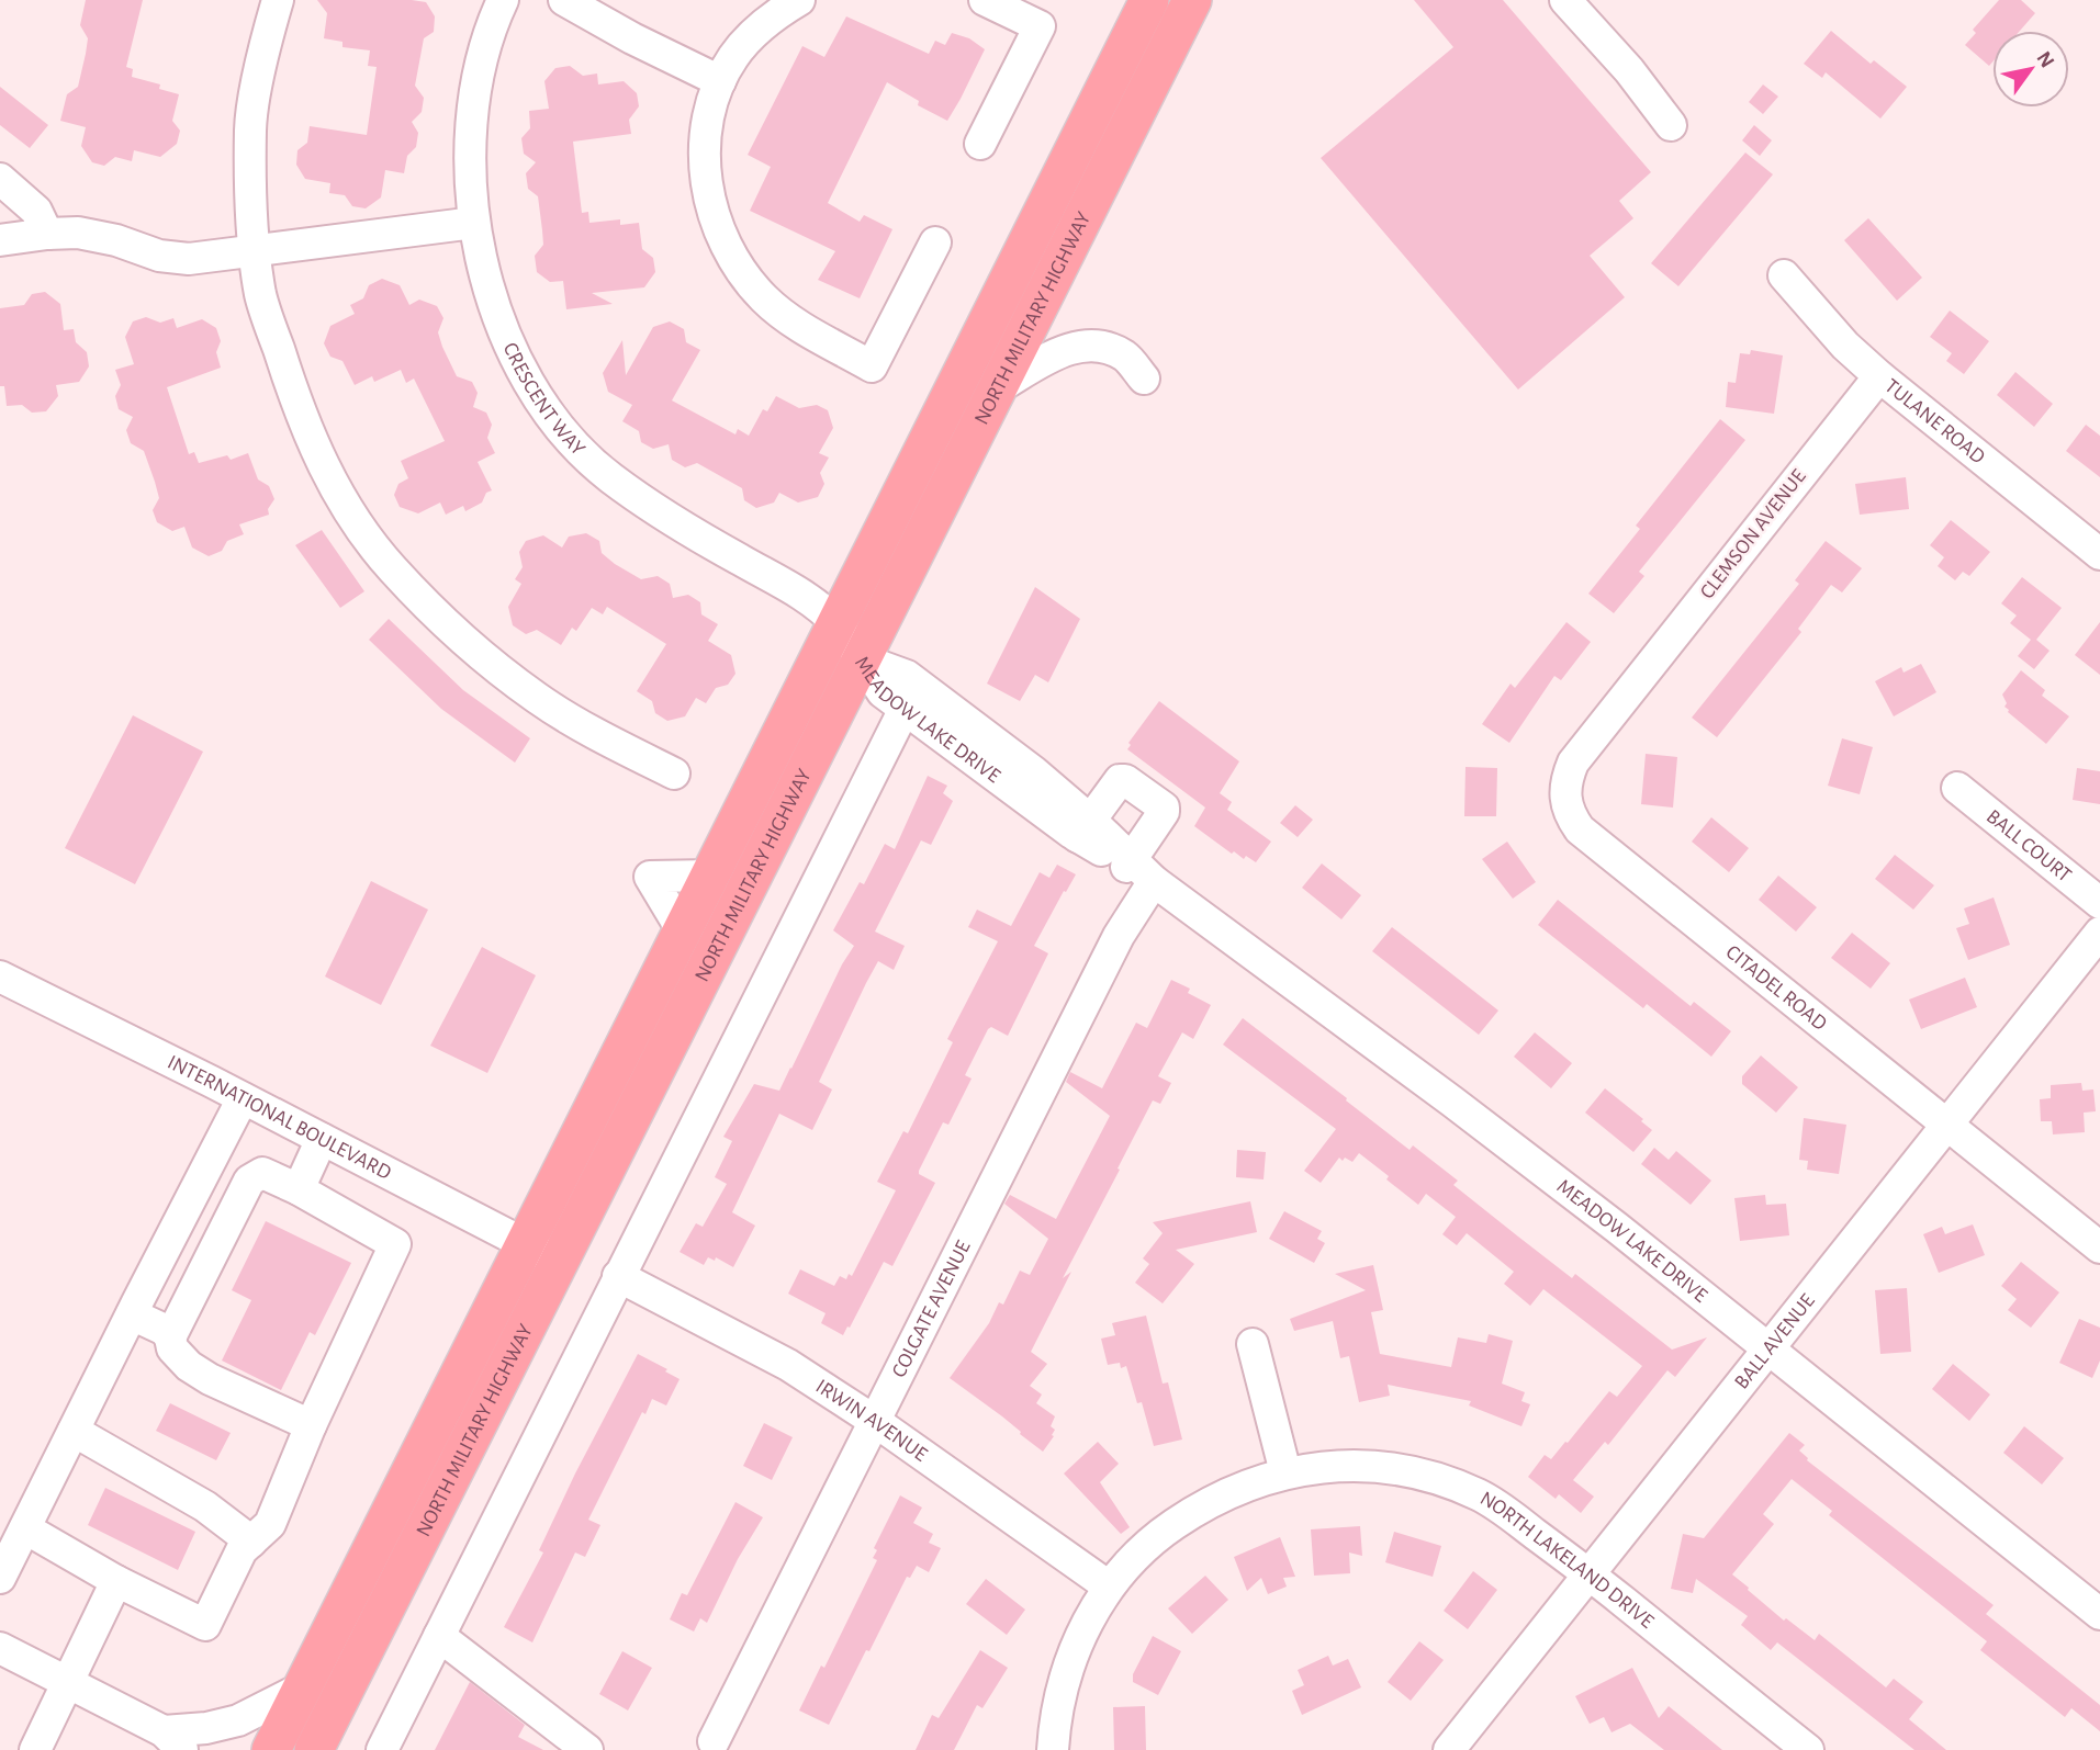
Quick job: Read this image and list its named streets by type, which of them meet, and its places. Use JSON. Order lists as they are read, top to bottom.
{
  "streets": {
    "main road": ["NORTH MILITARY HIGHWAY"],
    "street": [
      "CRESCENT WAY",
      "TULANE ROAD",
      "CLEMSON AVENUE",
      "MEADOW LAKE DRIVE",
      "BALL COURT",
      "CITADEL ROAD",
      "INTERNATIONAL BOULEVARD",
      "COLGATE AVENUE",
      "BALL AVENUE",
      "IRWIN AVENUE",
      "NORTH LAKELAND DRIVE"
    ]
  },
  "crossings": [
    ["NORTH MILITARY HIGHWAY", "CRESCENT WAY"],
    ["NORTH MILITARY HIGHWAY", "MEADOW LAKE DRIVE"],
    ["NORTH MILITARY HIGHWAY", "INTERNATIONAL BOULEVARD"],
    ["CRESCENT WAY", "MEADOW LAKE DRIVE"],
    ["TULANE ROAD", "CLEMSON AVENUE"],
    ["CLEMSON AVENUE", "CITADEL ROAD"],
    ["MEADOW LAKE DRIVE", "COLGATE AVENUE"],
    ["MEADOW LAKE DRIVE", "BALL AVENUE"],
    ["CITADEL ROAD", "BALL AVENUE"],
    ["COLGATE AVENUE", "IRWIN AVENUE"],
    ["BALL AVENUE", "NORTH LAKELAND DRIVE"],
    ["IRWIN AVENUE", "NORTH LAKELAND DRIVE"]
  ],
  "north": "top right"
}
